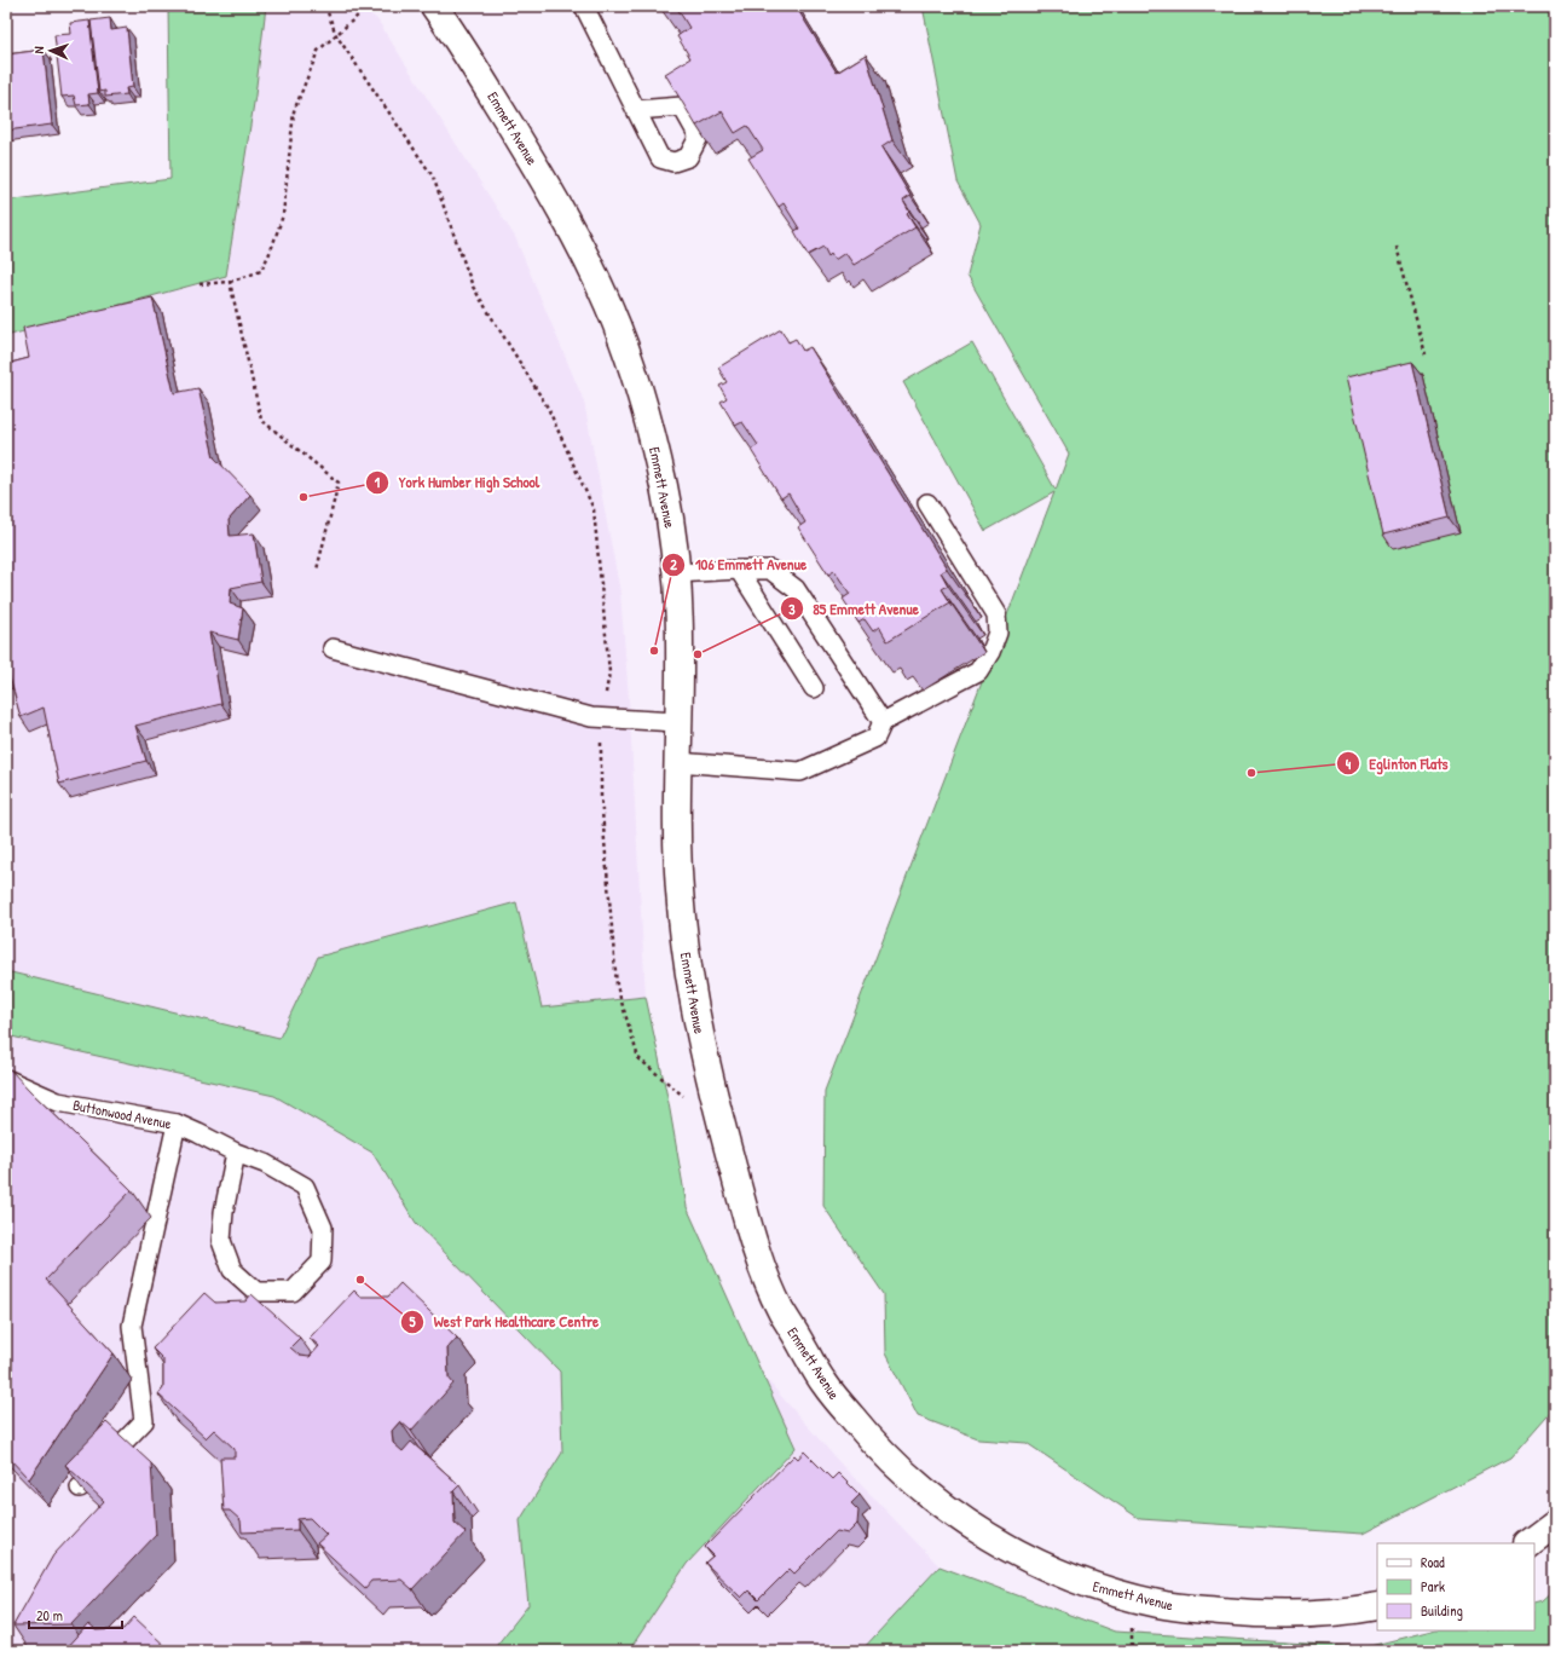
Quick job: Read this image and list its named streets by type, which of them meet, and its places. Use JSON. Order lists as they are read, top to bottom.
{
  "streets": {
    "street": ["Emmett Avenue"],
    "lane": ["Buttonwood Avenue"]
  },
  "places": [
    "York Humber High School",
    "106 Emmett Avenue",
    "85 Emmett Avenue",
    "Eglinton Flats",
    "West Park Healthcare Centre"
  ],
  "legend": ["Road", "Park", "Building"],
  "scale_bar": "20 m",
  "north": "left"
}
